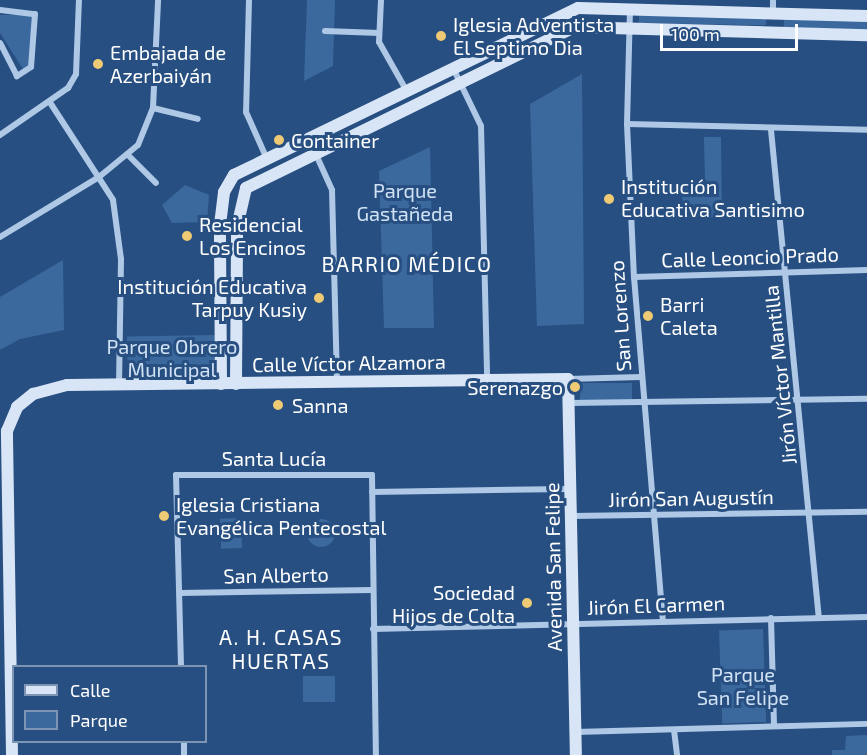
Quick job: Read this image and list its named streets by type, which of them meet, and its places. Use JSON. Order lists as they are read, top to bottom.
{
  "streets": {
    "street": [
      "Calle Leoncio Prado",
      "San Lorenzo",
      "Calle Víctor Alzamora",
      "Jirón Víctor Mantilla",
      "Santa Lucía",
      "Jirón San Augustín",
      "Avenida San Felipe",
      "San Alberto",
      "Jirón El Carmen"
    ]
  },
  "crossings": [
    ["Calle Leoncio Prado", "San Lorenzo"],
    ["Calle Leoncio Prado", "Jirón Víctor Mantilla"],
    ["San Lorenzo", "Calle Víctor Alzamora"],
    ["San Lorenzo", "Jirón San Augustín"],
    ["San Lorenzo", "Jirón El Carmen"],
    ["Calle Víctor Alzamora", "Avenida San Felipe"],
    ["Jirón Víctor Mantilla", "Jirón San Augustín"],
    ["Jirón Víctor Mantilla", "Jirón El Carmen"],
    ["Santa Lucía", "San Alberto"],
    ["Jirón San Augustín", "Avenida San Felipe"],
    ["Avenida San Felipe", "Jirón El Carmen"]
  ],
  "districts": ["BARRIO MÉDICO", "A. H. CASAS HUERTAS"],
  "parks": ["Parque Gastañeda", "Parque Obrero Municipal", "Parque San Felipe"],
  "places": [
    "Iglesia Adventista El Septimo Dia",
    "Embajada de Azerbaiyán",
    "Container",
    "Institución Educativa Santisimo",
    "Residencial Los Encinos",
    "Institución Educativa Tarpuy Kusiy",
    "Barri Caleta",
    "Serenazgo",
    "Sanna",
    "Iglesia Cristiana Evangélica Pentecostal",
    "Sociedad Hijos de Colta"
  ],
  "legend": ["Calle", "Parque"],
  "scale_bar": "100 m"
}
